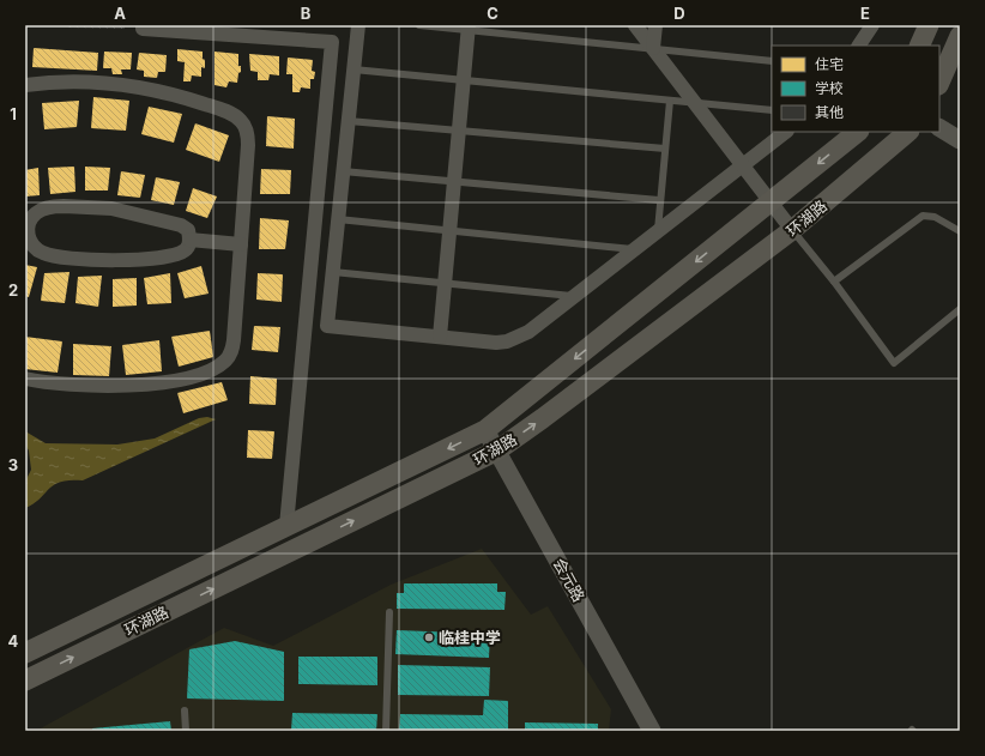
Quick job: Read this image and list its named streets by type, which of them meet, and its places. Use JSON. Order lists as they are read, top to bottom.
{
  "streets": {
    "main road": ["环湖路"],
    "street": ["会元路"]
  },
  "crossings": [
    ["环湖路", "会元路"]
  ],
  "places": ["临桂中学"],
  "legend": ["住宅", "学校", "其他"],
  "grid": {
    "columns": [
      "A",
      "B",
      "C",
      "D",
      "E"
    ],
    "rows": [
      "1",
      "2",
      "3",
      "4"
    ]
  }
}
